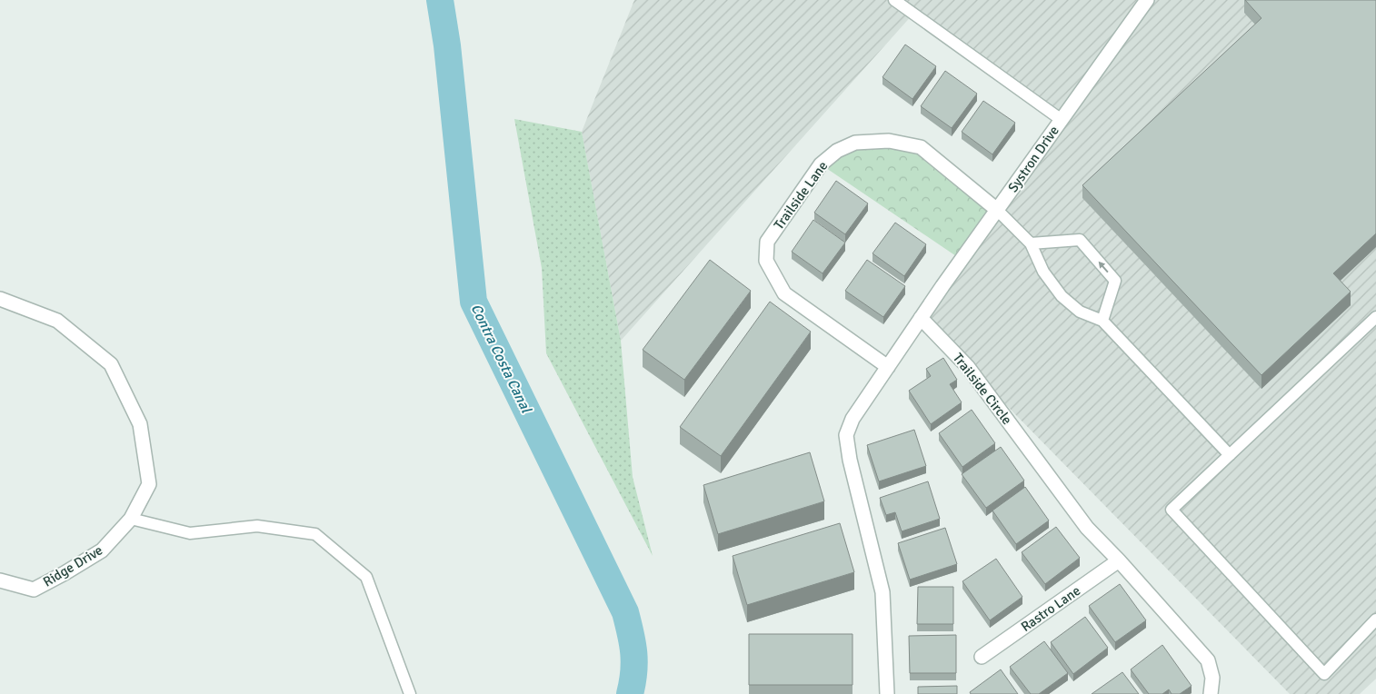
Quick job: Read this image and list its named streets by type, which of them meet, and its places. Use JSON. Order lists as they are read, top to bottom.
{
  "streets": {
    "street": [
      "Systron Drive",
      "Trailside Lane",
      "Trailside Circle",
      "Ridge Drive",
      "Rastro Lane"
    ]
  },
  "crossings": [
    ["Systron Drive", "Trailside Lane"],
    ["Systron Drive", "Trailside Circle"],
    ["Trailside Circle", "Rastro Lane"]
  ],
  "water": ["Contra Costa Canal"]
}
